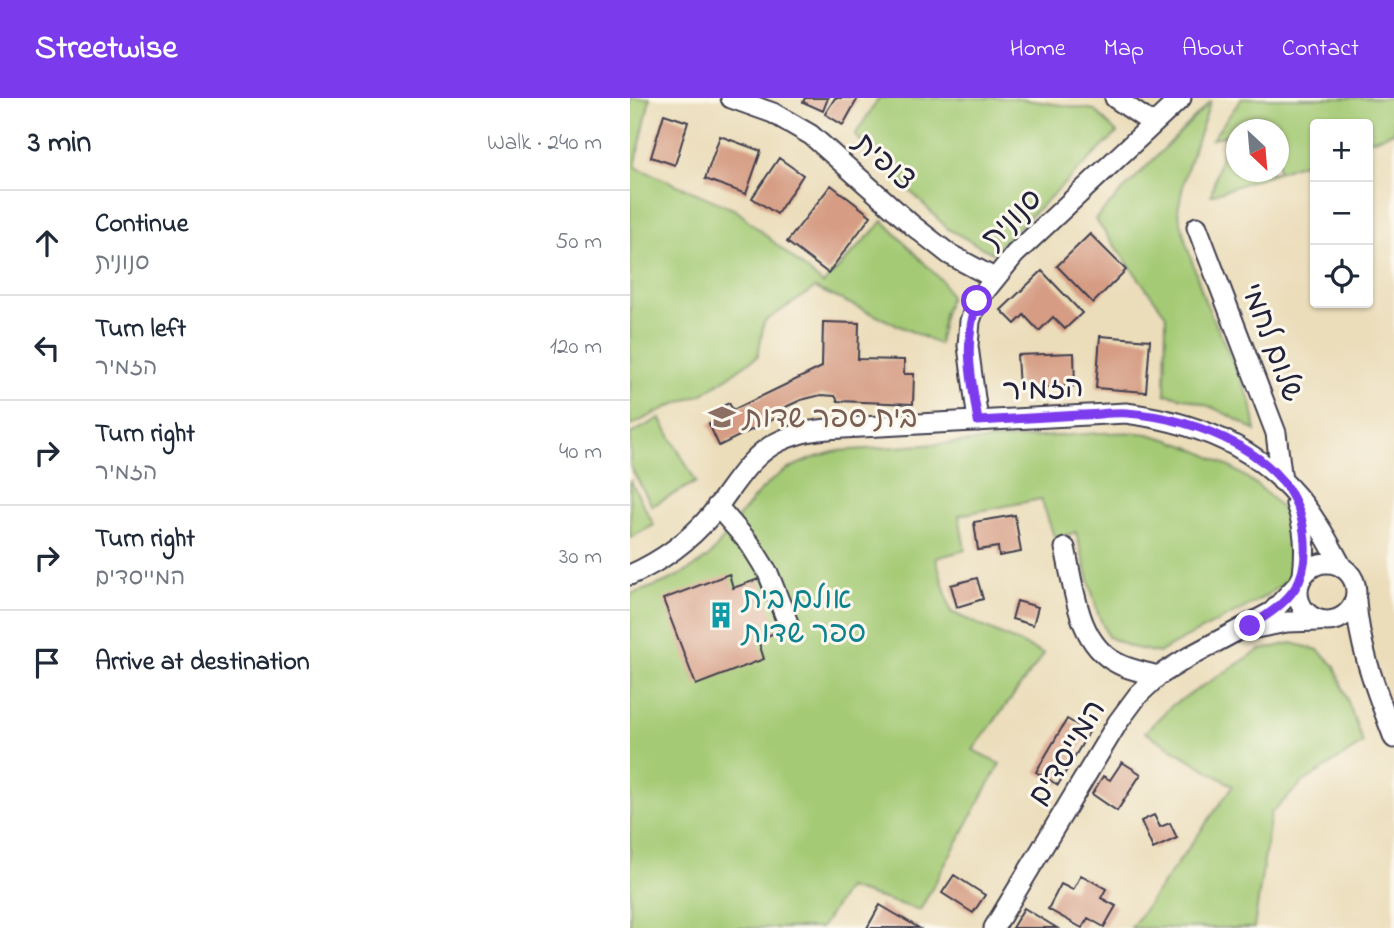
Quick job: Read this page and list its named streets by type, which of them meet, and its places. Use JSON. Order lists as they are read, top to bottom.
{
  "streets": {
    "street": [
      "צופית",
      "סנונית",
      "שלום לחמי",
      "הזמיר",
      "המייסדים"
    ]
  },
  "crossings": [
    ["צופית", "סנונית"],
    ["סנונית", "הזמיר"],
    ["שלום לחמי", "הזמיר"],
    ["הזמיר", "המייסדים"]
  ],
  "places": {
    "school or university": ["בית ספר שדות"],
    "building": ["אולם בית ספר שדות"]
  },
  "north": "bottom right",
  "page": {
    "header": "Streetwise",
    "nav": [
      "Home",
      "Map",
      "About",
      "Contact"
    ],
    "heading": ["3 min", "Walk · 240 m"],
    "map_buttons": ["+", "−"],
    "list": [
      ["Continue", "סנונית", "50 m"],
      ["Turn left", "הזמיר", "120 m"],
      ["Turn right", "הזמיר", "40 m"],
      ["Turn right", "המייסדים", "30 m"],
      "Arrive at destination"
    ]
  }
}
